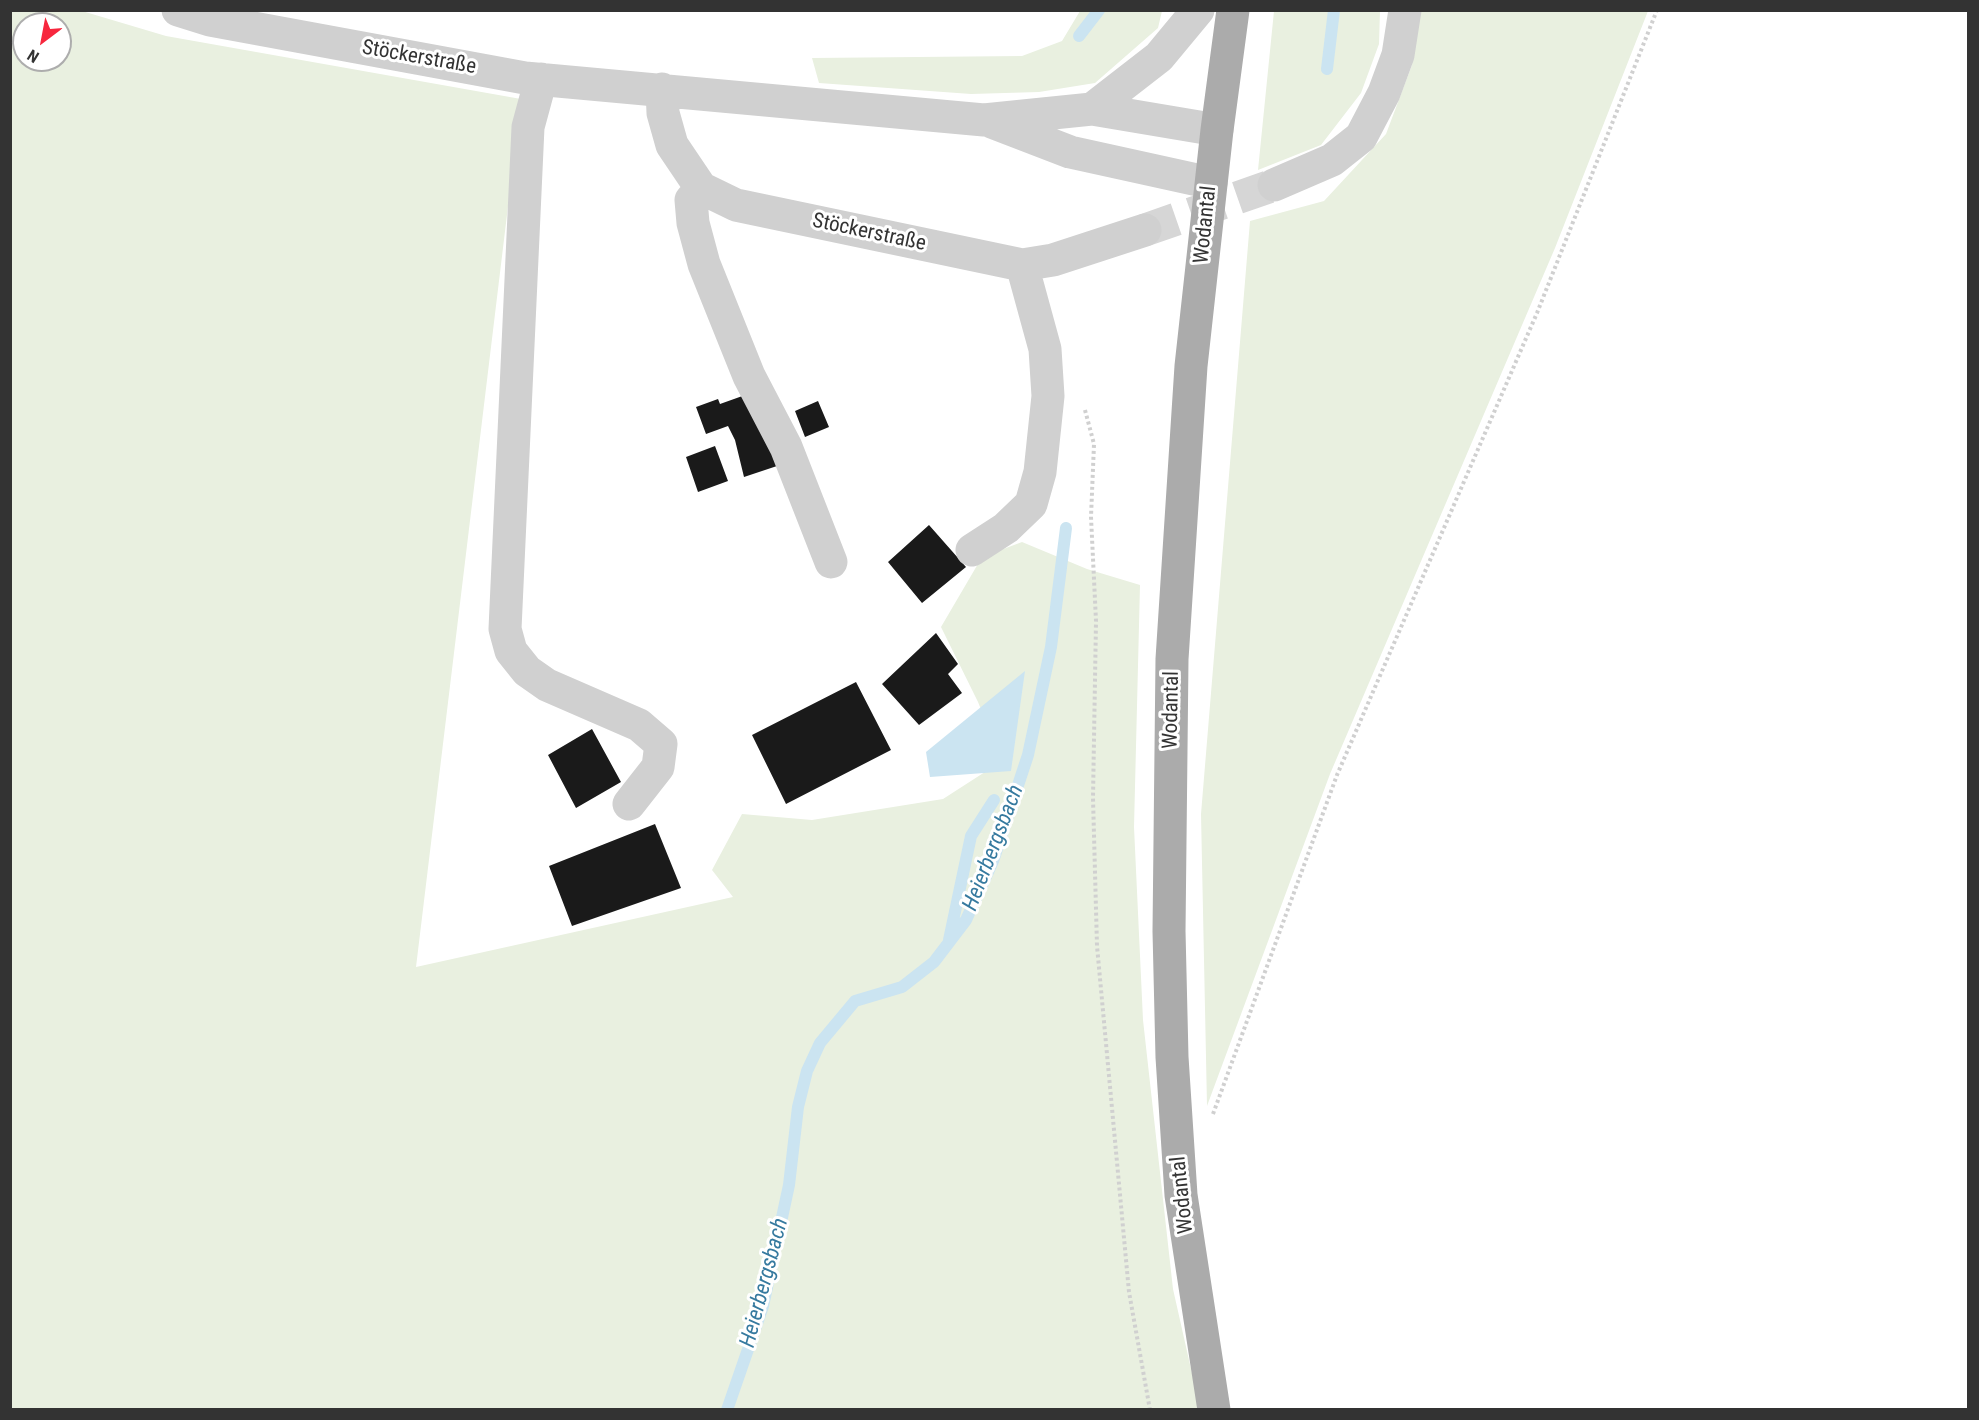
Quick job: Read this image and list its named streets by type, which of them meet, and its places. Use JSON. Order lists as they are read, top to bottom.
{
  "streets": {
    "main road": ["Wodantal"],
    "street": ["Stöckerstraße"]
  },
  "crossings": [
    ["Stöckerstraße", "Wodantal"]
  ],
  "water": ["Heierbergsbach"],
  "north": "bottom left"
}
